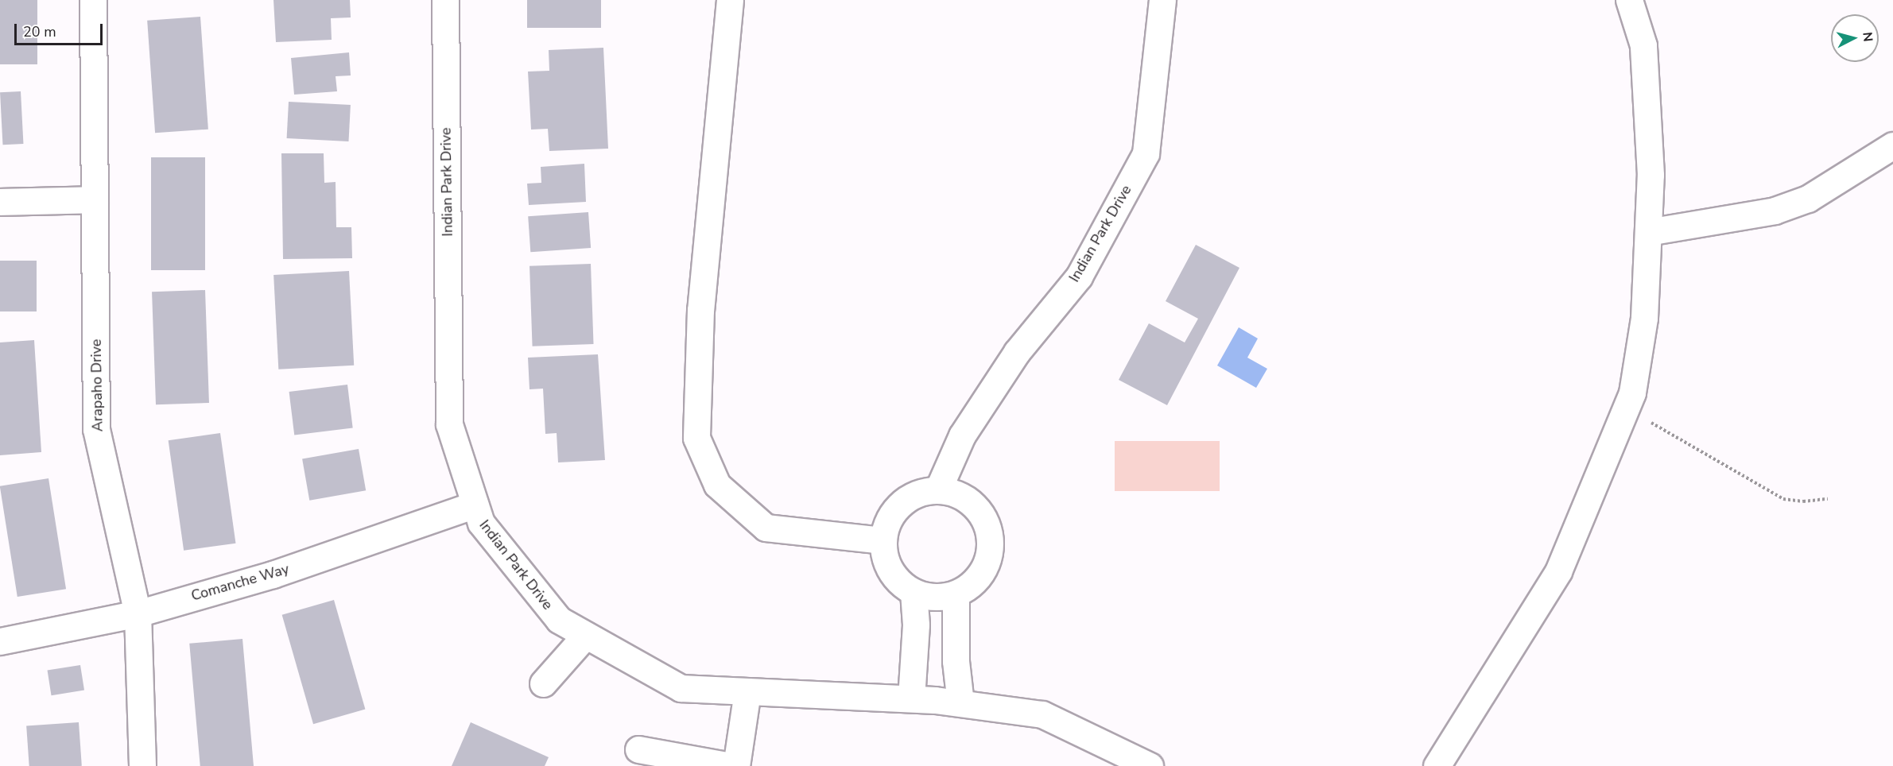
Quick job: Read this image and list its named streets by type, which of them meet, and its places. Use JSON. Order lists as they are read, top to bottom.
{
  "streets": {
    "street": ["Indian Park Drive", "Arapaho Drive", "Comanche Way"]
  },
  "crossings": [
    ["Indian Park Drive", "Comanche Way"],
    ["Arapaho Drive", "Comanche Way"]
  ],
  "scale_bar": "20 m",
  "north": "right"
}
